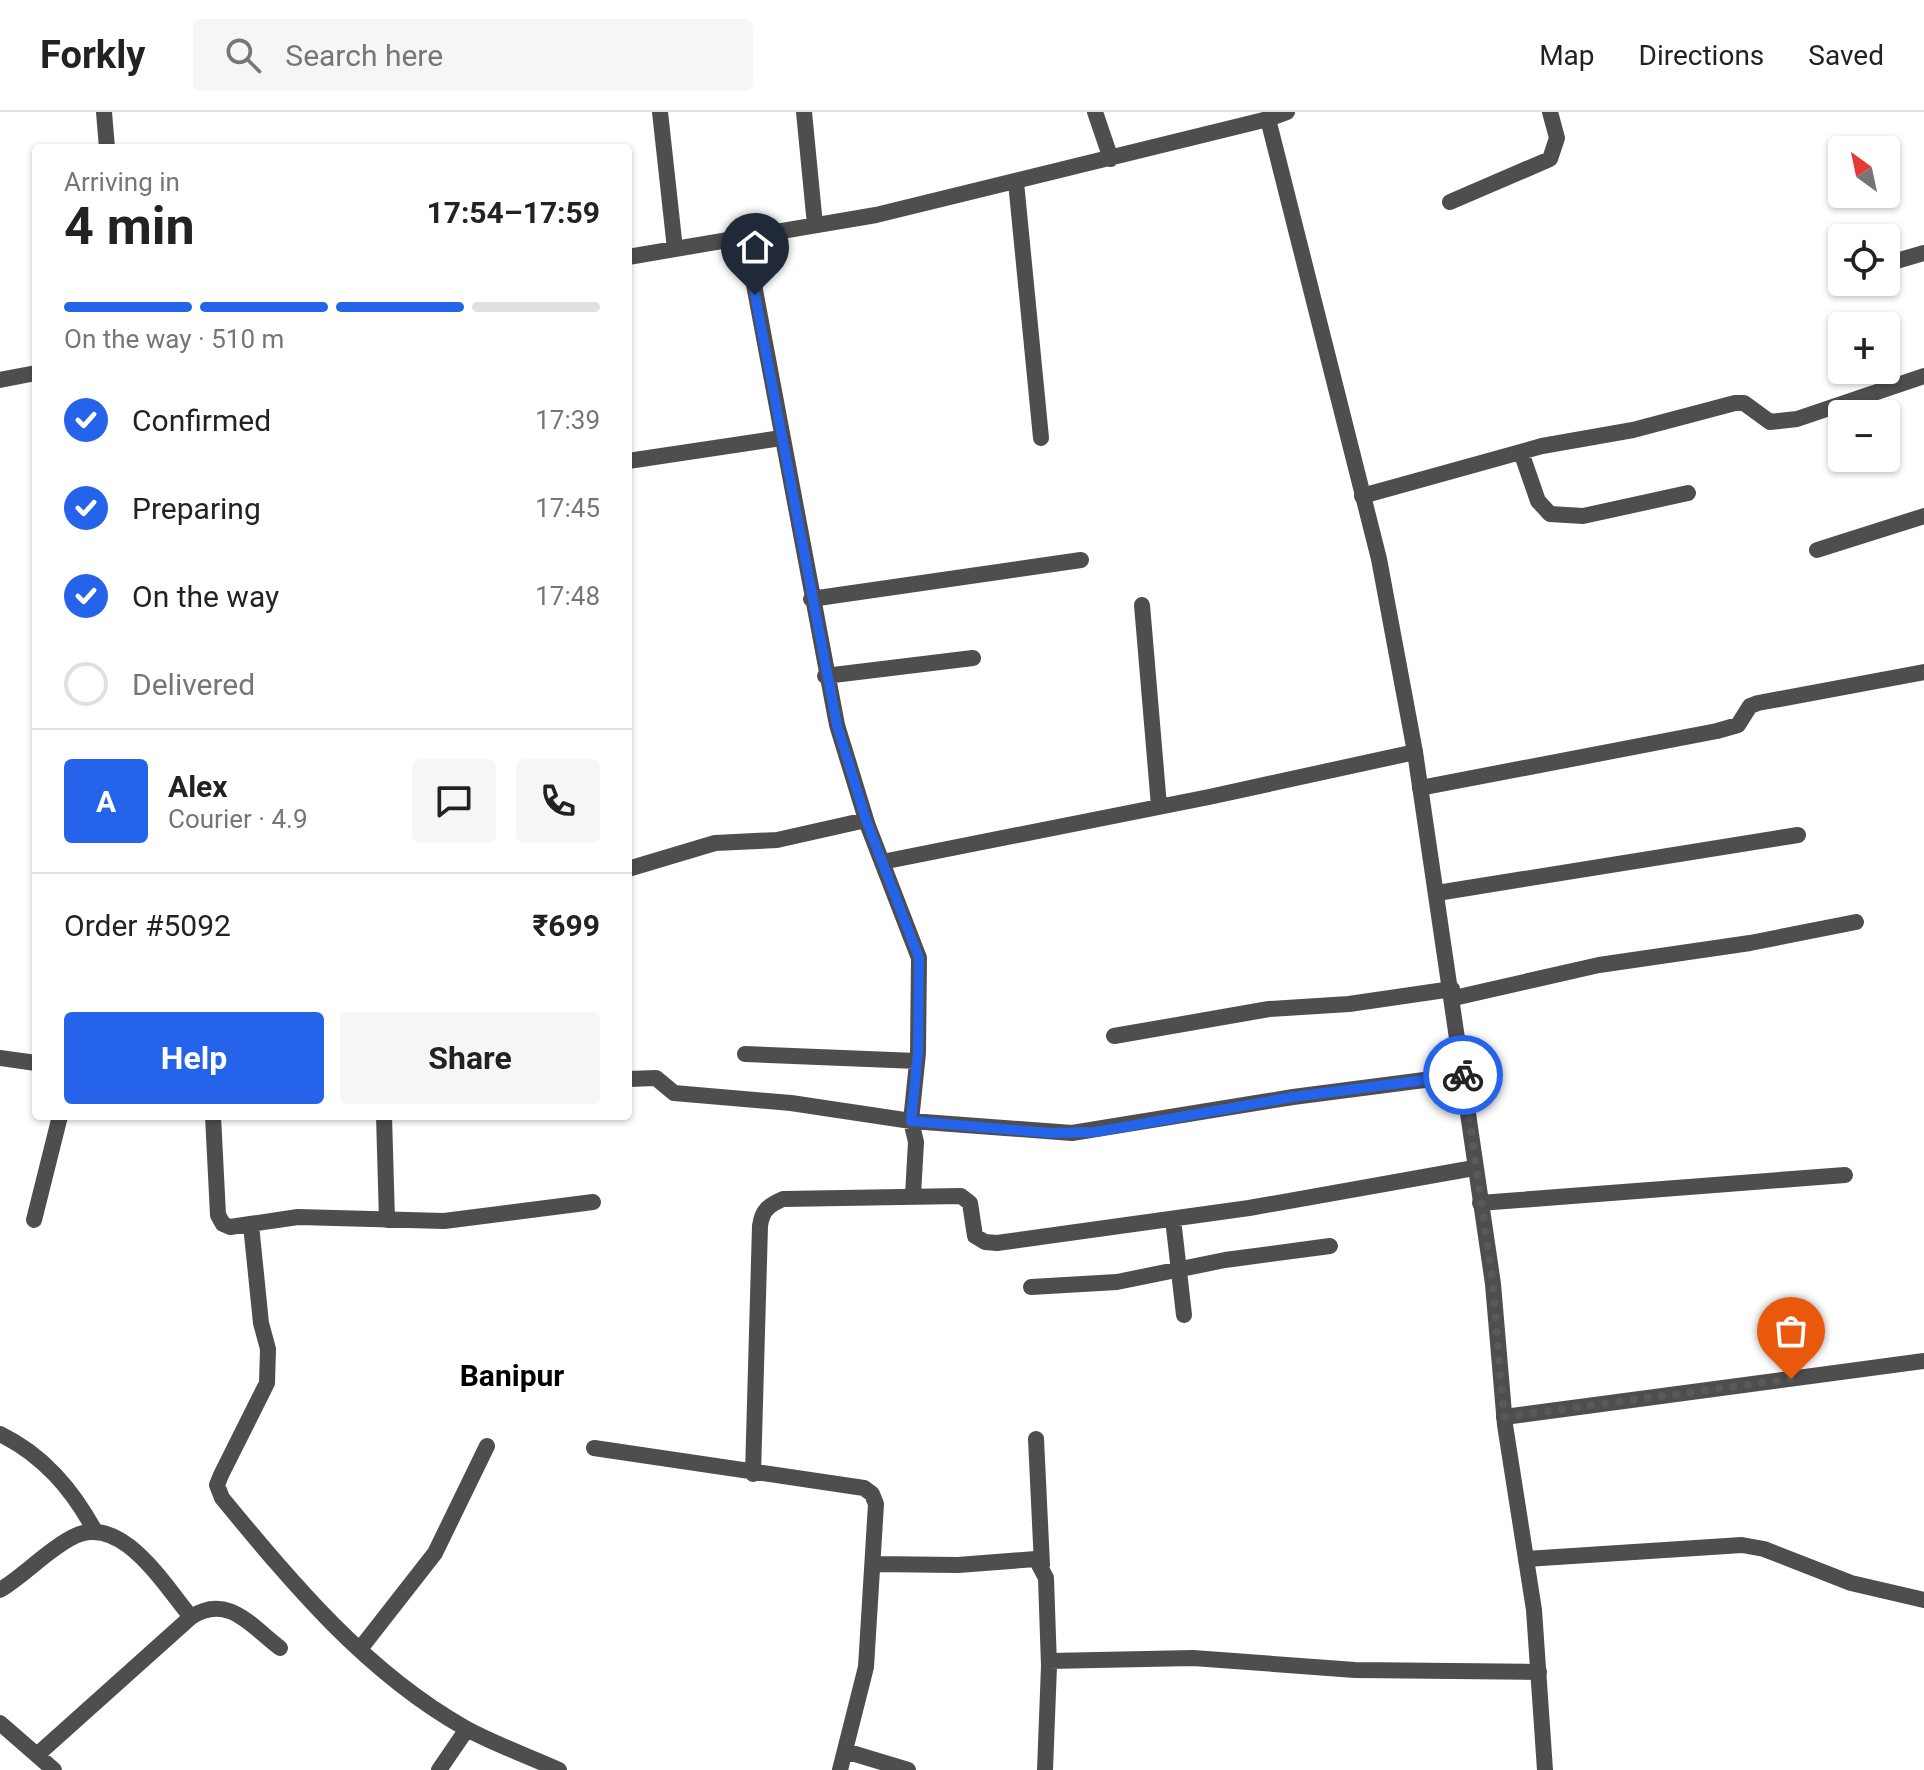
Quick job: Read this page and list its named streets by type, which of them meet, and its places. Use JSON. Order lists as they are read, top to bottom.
{
  "districts": ["Banipur"],
  "north": "top left",
  "page": {
    "header": "Forkly",
    "search": "Search here",
    "nav": ["Map", "Directions", "Saved"],
    "map_buttons": ["+", "−"],
    "heading": ["4 min", "Arriving in", "17:54–17:59"],
    "panel": [
      "Alex",
      "Courier · 4.9",
      "Order #5092",
      "₹699"
    ],
    "bar": "On the way · 510 m",
    "list": [
      ["Confirmed", "17:39"],
      ["Preparing", "17:45"],
      ["On the way", "17:48"],
      "Delivered"
    ],
    "round": "A",
    "buttons": ["Help", "Share"]
  }
}
